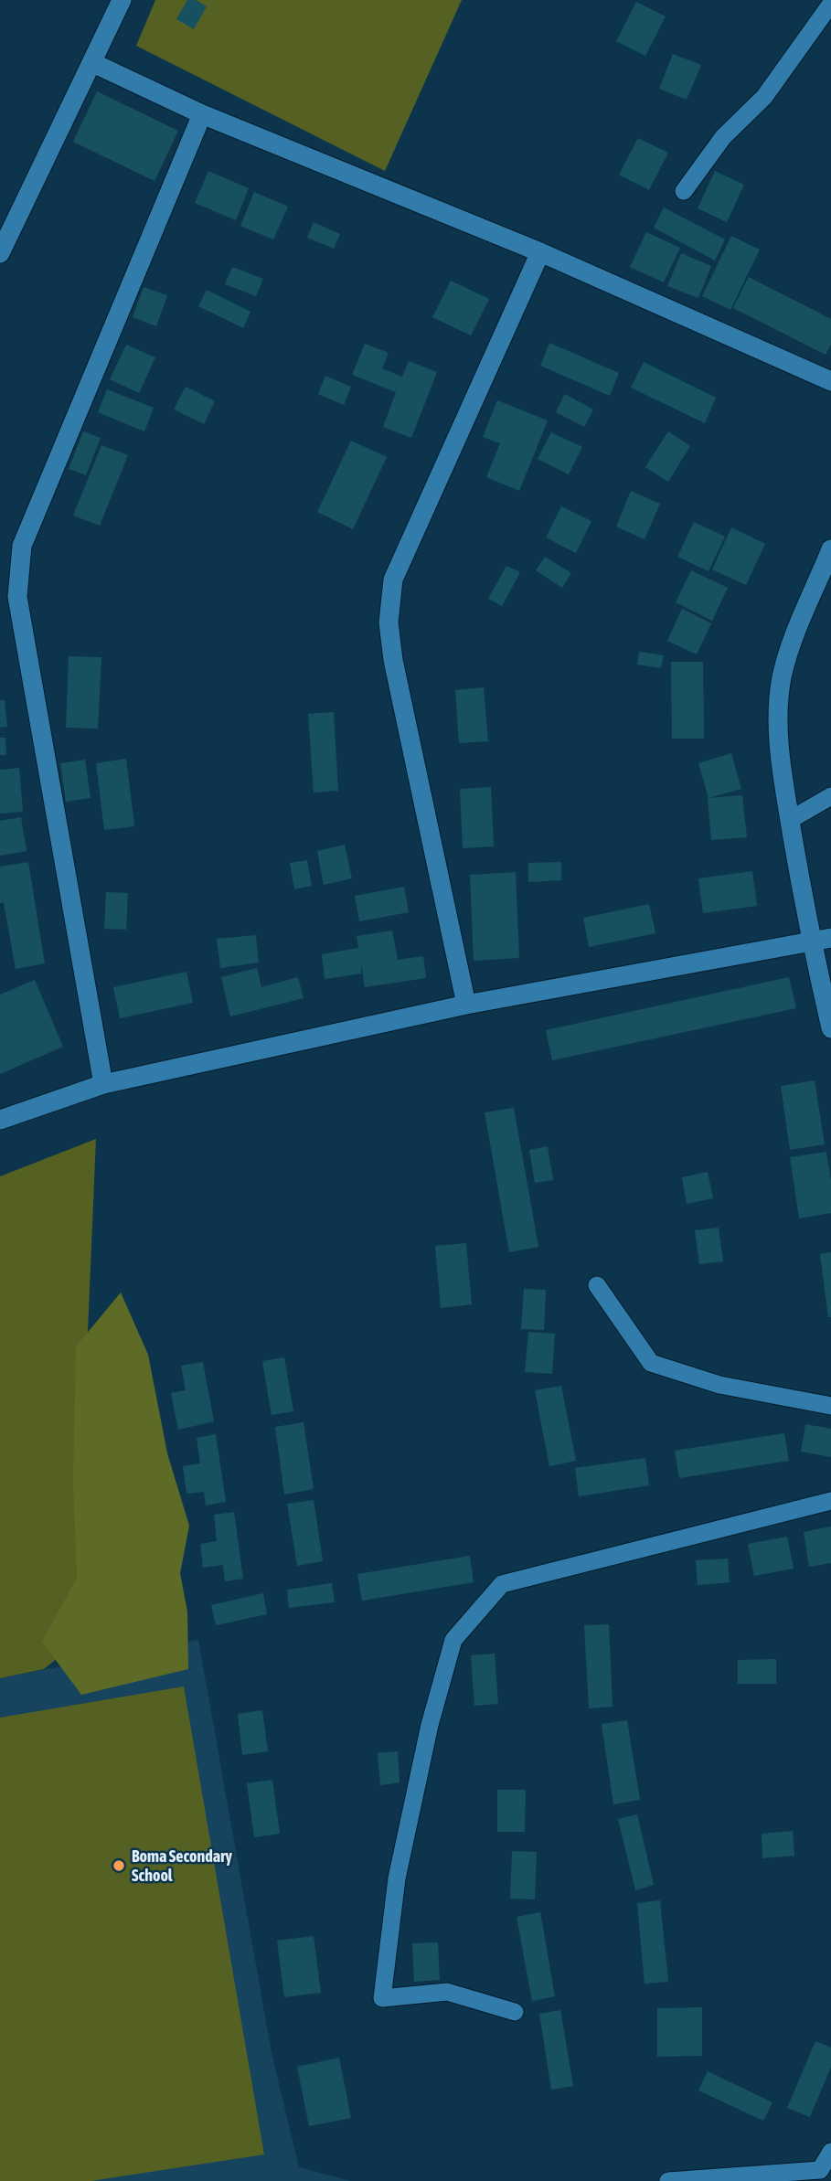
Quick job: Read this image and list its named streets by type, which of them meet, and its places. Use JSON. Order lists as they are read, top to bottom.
{
  "places": ["Boma Secondary School"]
}
